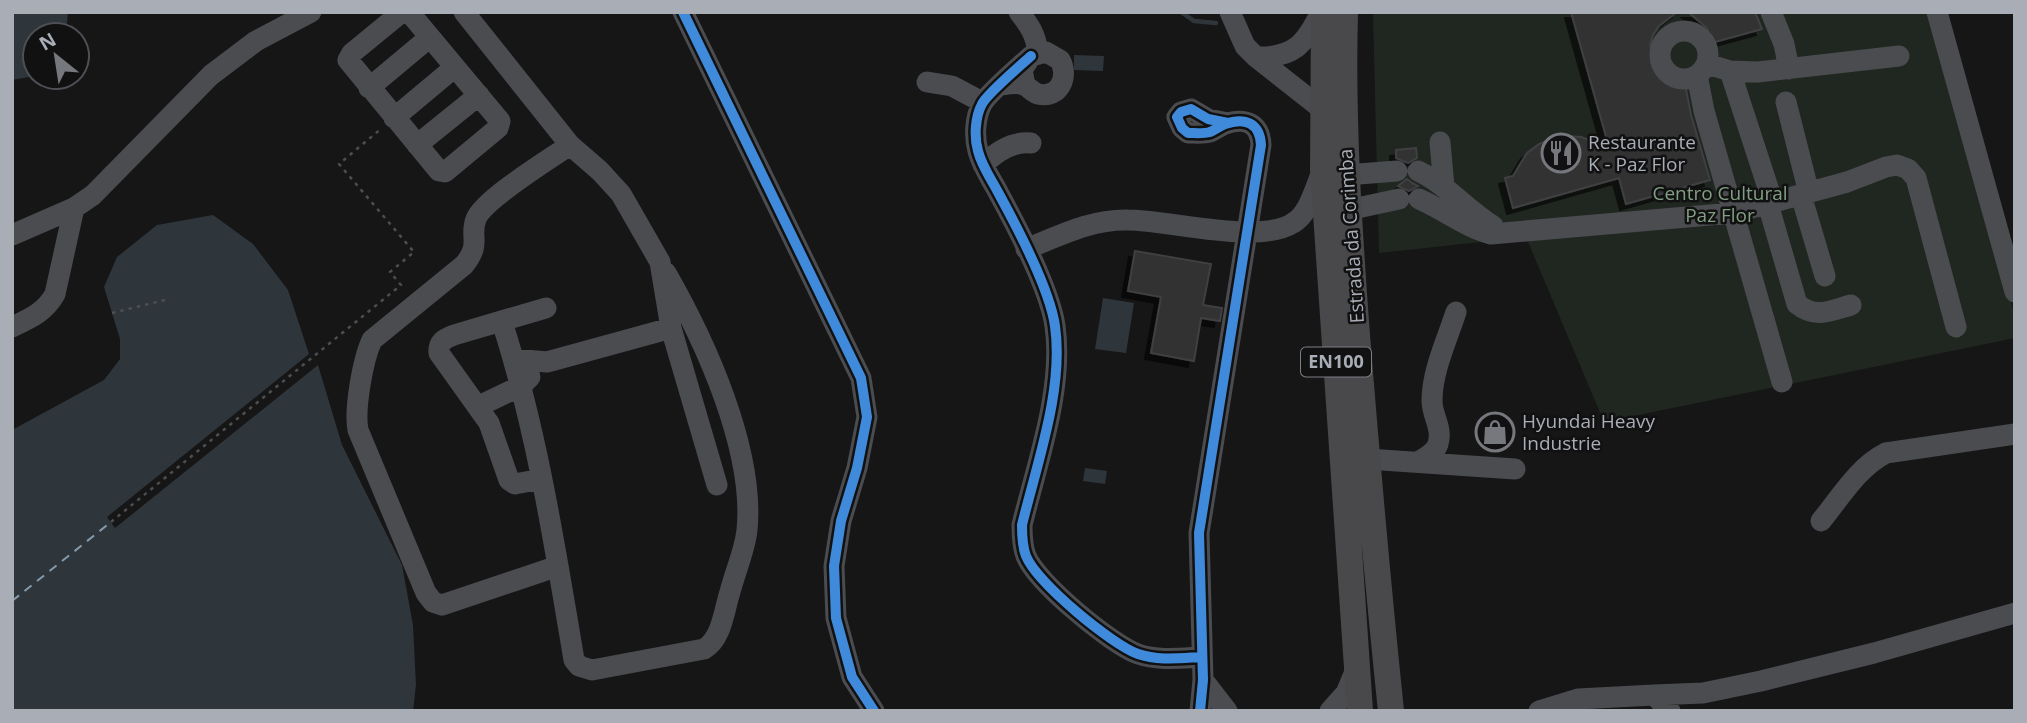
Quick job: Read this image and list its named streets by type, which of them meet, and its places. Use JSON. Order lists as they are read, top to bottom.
{
  "streets": {
    "main road": ["Estrada da Corimba", "EN100"]
  },
  "parks": ["Centro Cultural Paz Flor"],
  "places": {
    "restaurant": ["Restaurante K - Paz Flor"],
    "shop": ["Hyundai Heavy Industrie"]
  },
  "north": "top left"
}
